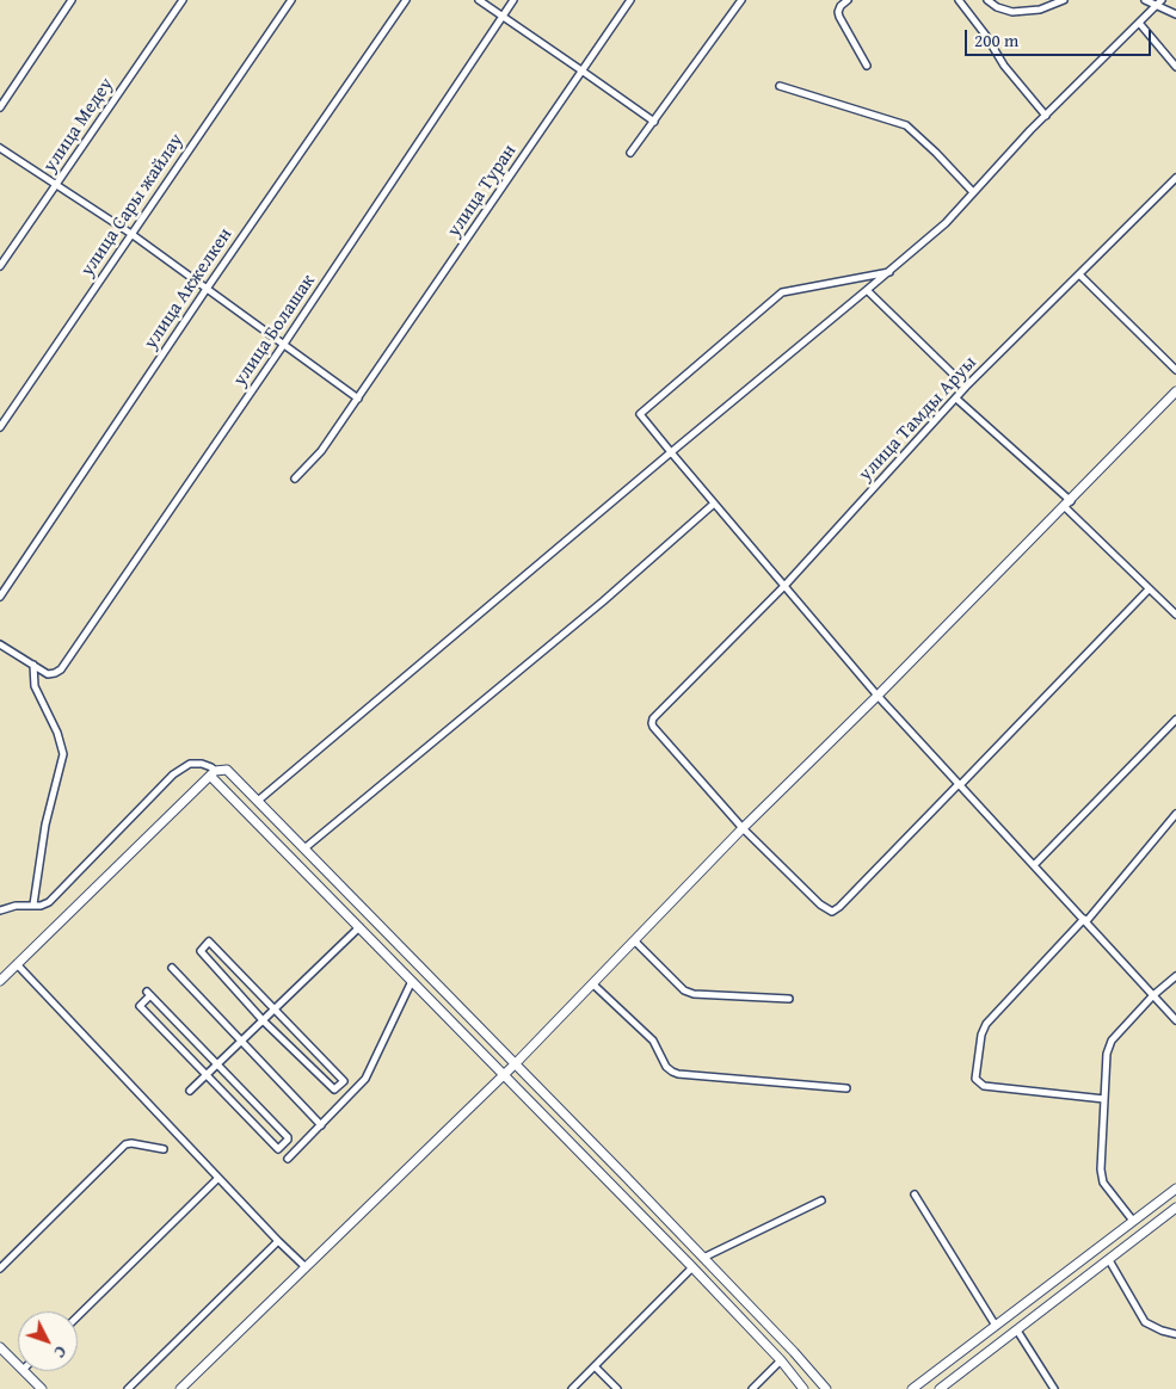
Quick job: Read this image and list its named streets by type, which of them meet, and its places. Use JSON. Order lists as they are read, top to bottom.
{
  "streets": {
    "street": [
      "улица Медеу",
      "улица Туран",
      "улица Сары жайлау",
      "улица Акжелкен",
      "улица Болашак",
      "улица Тамды Аруы"
    ]
  },
  "scale_bar": "200 m",
  "north": "bottom right"
}
